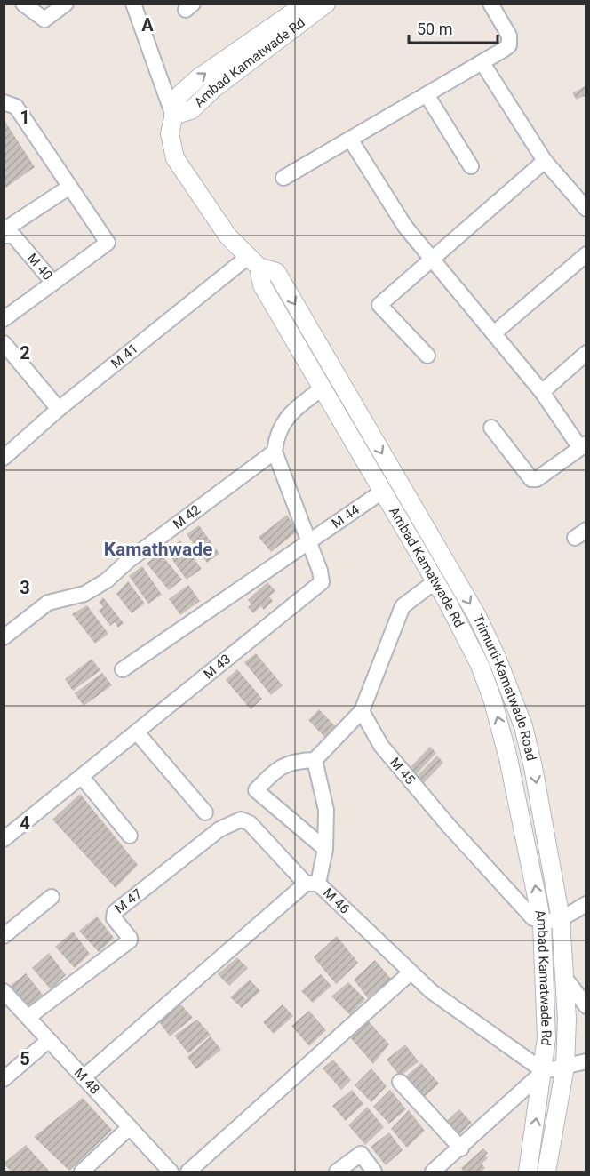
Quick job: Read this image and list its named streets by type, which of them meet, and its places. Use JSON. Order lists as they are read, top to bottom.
{
  "streets": {
    "street": [
      "Ambad Kamatwade Rd",
      "M 40",
      "M 41",
      "M 44",
      "M 42",
      "M 43",
      "Trimurti-Kamatwade Road",
      "M 45",
      "M 47",
      "M 46",
      "M 48"
    ]
  },
  "crossings": [
    ["Ambad Kamatwade Rd", "M 41"],
    ["Ambad Kamatwade Rd", "M 44"],
    ["Ambad Kamatwade Rd", "Trimurti-Kamatwade Road"],
    ["Ambad Kamatwade Rd", "M 45"],
    ["Ambad Kamatwade Rd", "M 46"],
    ["M 41", "Trimurti-Kamatwade Road"],
    ["M 44", "M 43"],
    ["M 42", "M 43"],
    ["M 47", "M 46"],
    ["M 47", "M 48"],
    ["M 46", "M 48"]
  ],
  "districts": ["Kamathwade"],
  "scale_bar": "50 m",
  "grid": {
    "columns": ["A"],
    "rows": [
      "1",
      "2",
      "3",
      "4",
      "5"
    ]
  }
}
